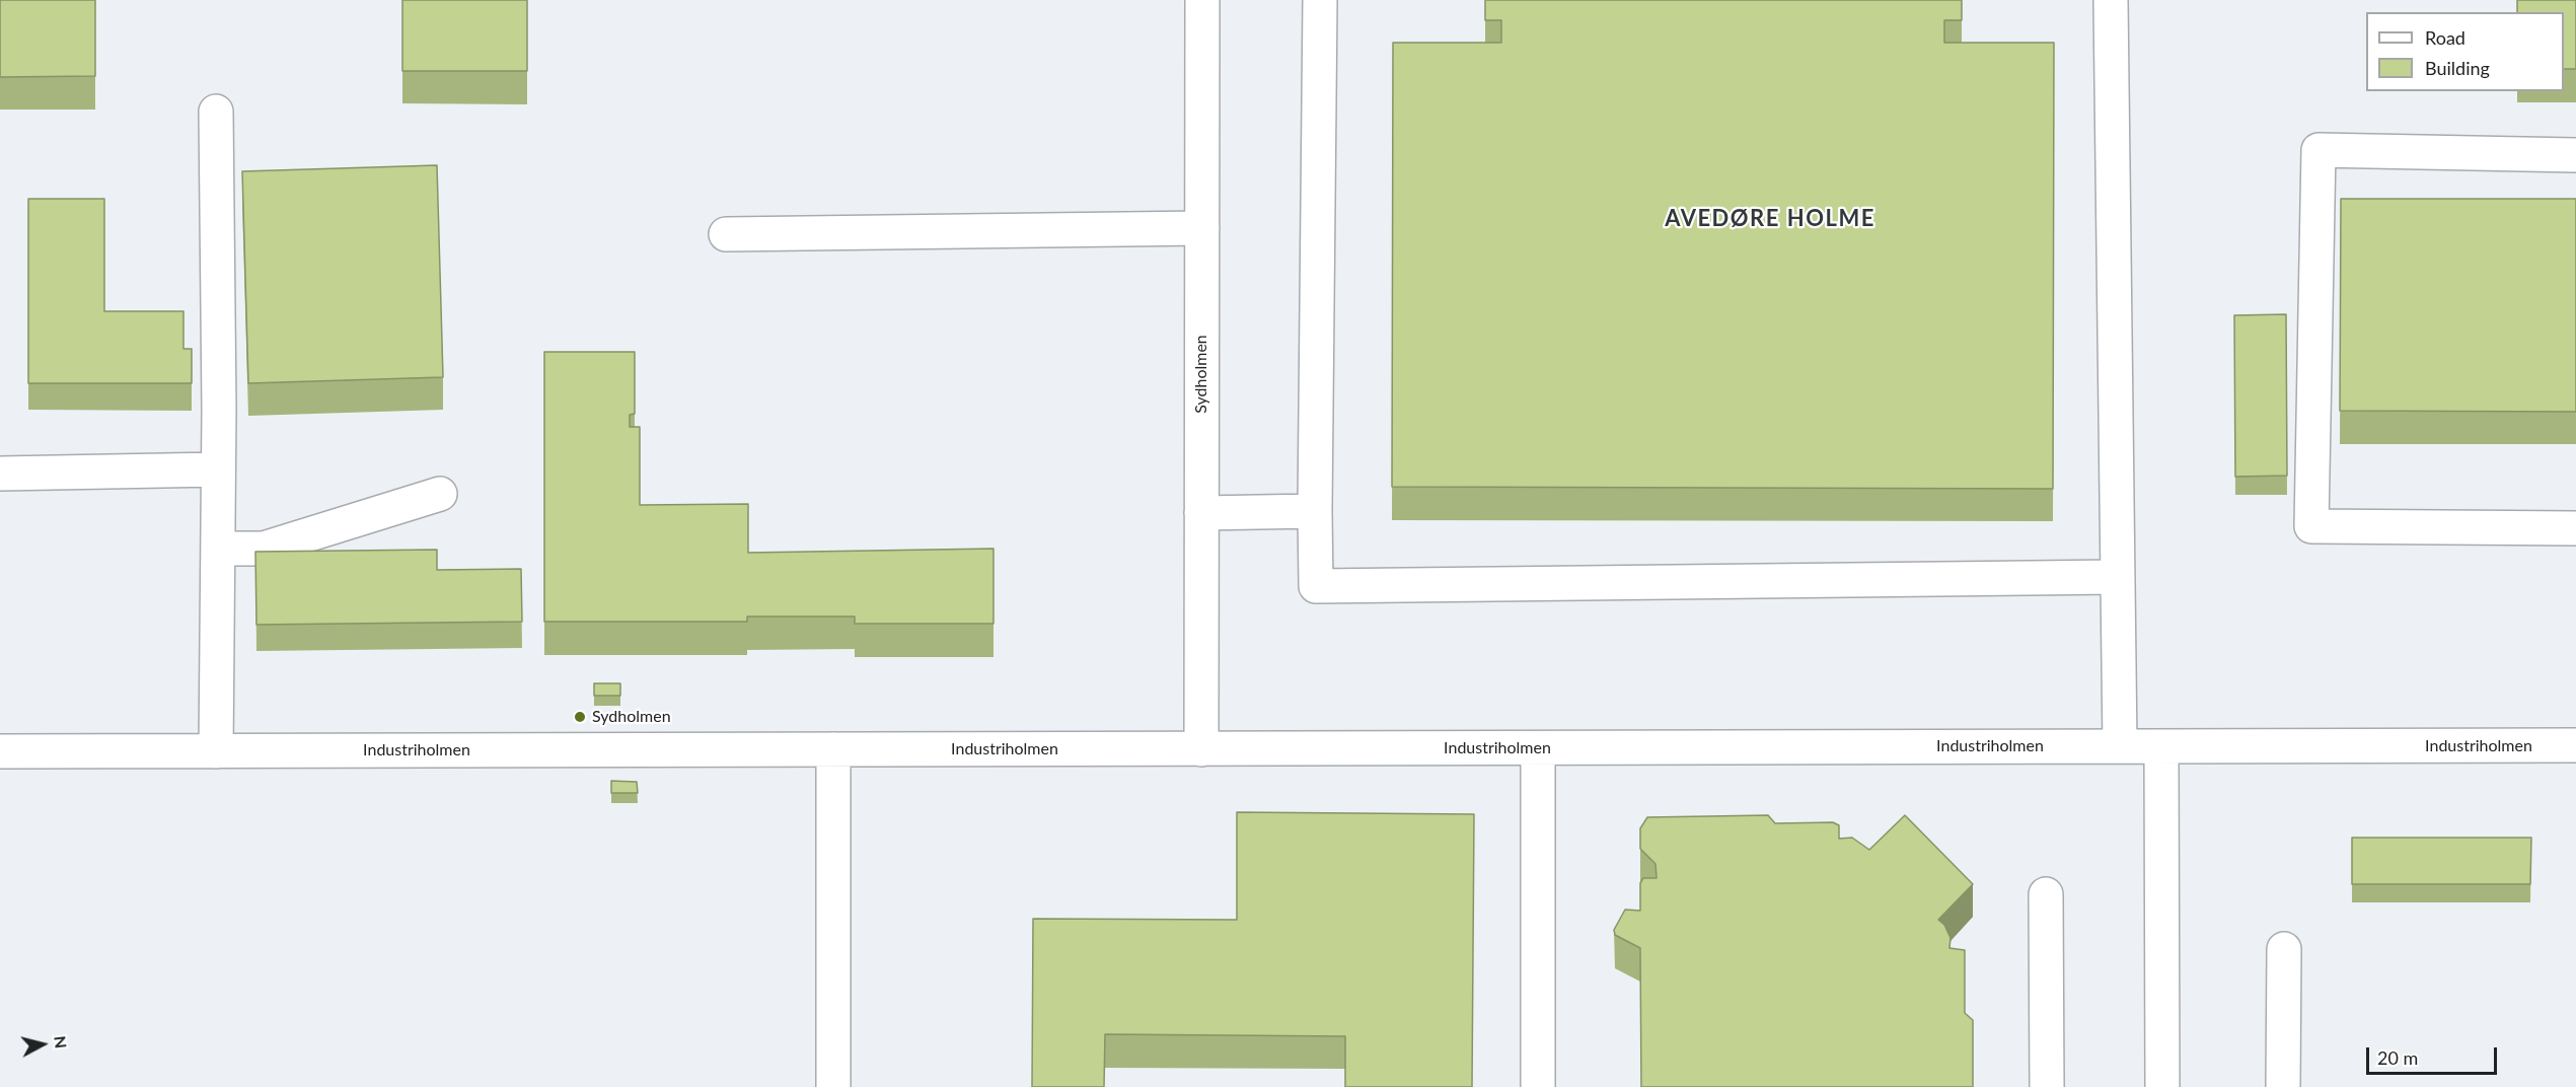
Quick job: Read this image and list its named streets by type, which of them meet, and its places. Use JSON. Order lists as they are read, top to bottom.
{
  "streets": {
    "street": ["Sydholmen", "Industriholmen"]
  },
  "crossings": [
    ["Sydholmen", "Industriholmen"]
  ],
  "districts": ["AVEDØRE HOLME"],
  "places": ["Sydholmen"],
  "legend": ["Road", "Building"],
  "scale_bar": "20 m",
  "north": "right"
}
